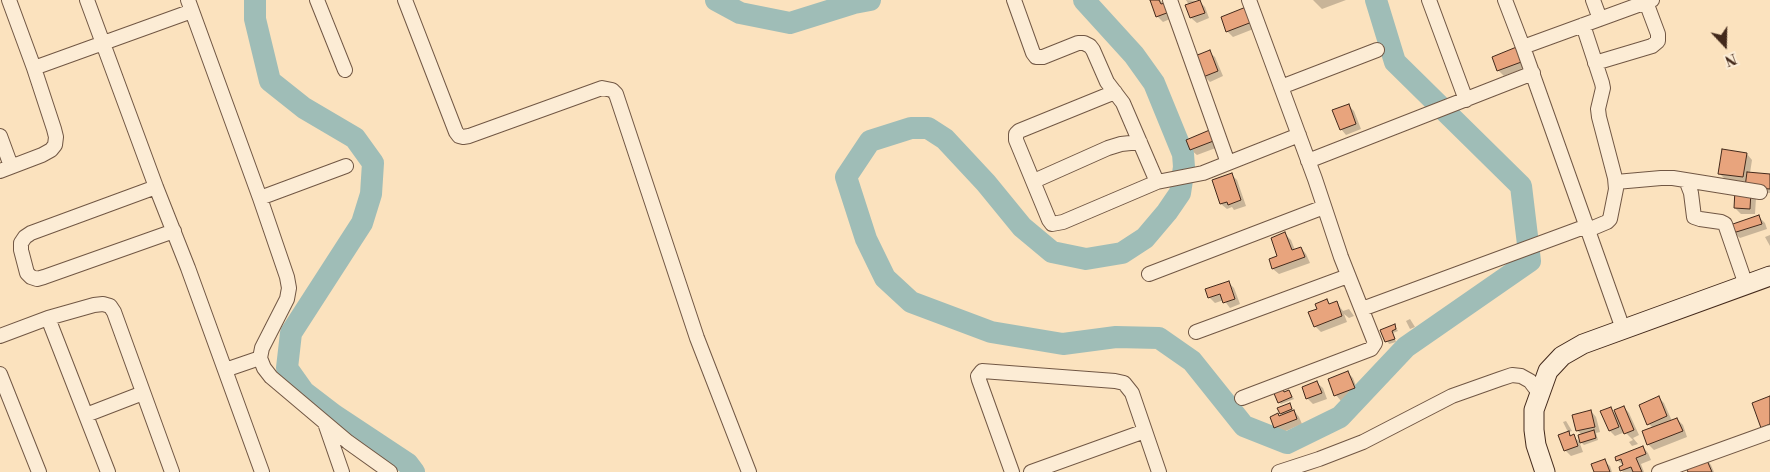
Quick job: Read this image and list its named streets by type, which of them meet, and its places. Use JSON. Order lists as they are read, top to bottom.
{
  "north": "bottom"
}
